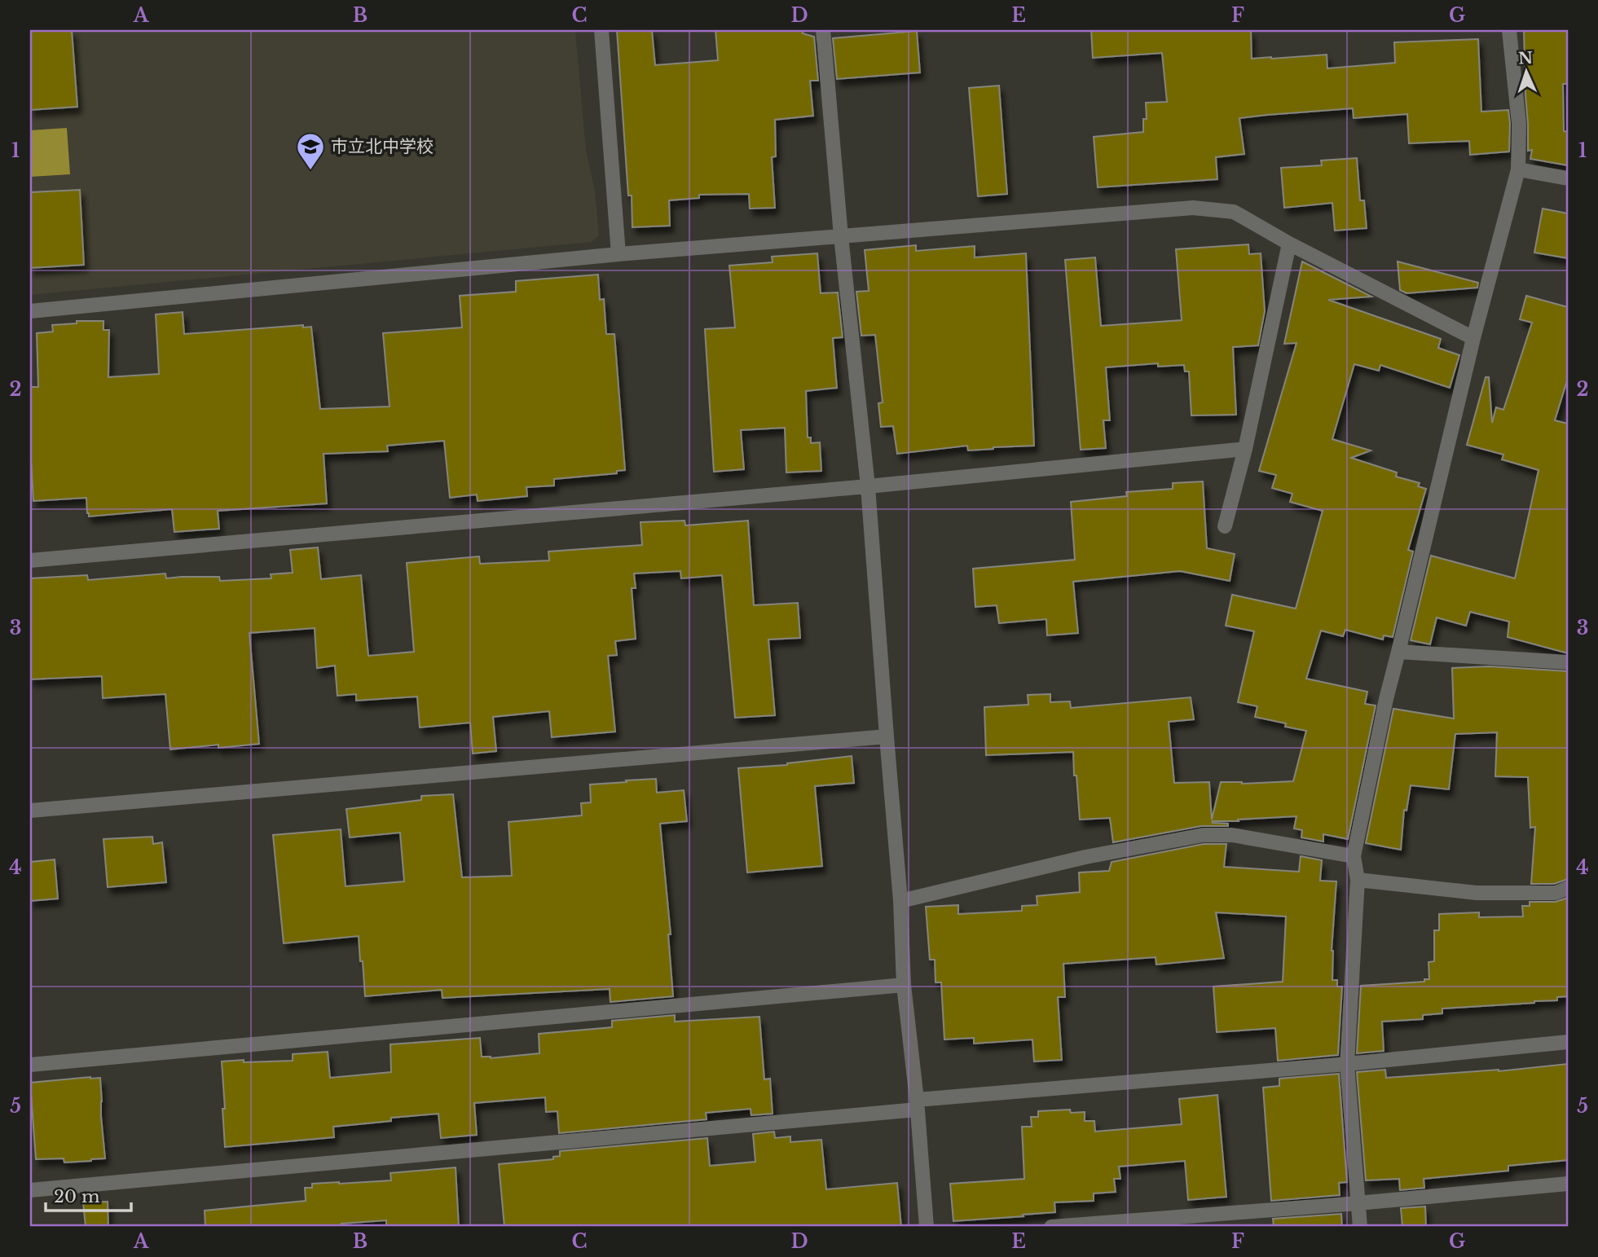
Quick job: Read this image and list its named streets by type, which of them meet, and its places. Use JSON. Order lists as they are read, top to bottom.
{
  "places": {
    "school or university": ["市立北中学校"]
  },
  "scale_bar": "20 m",
  "north": "top",
  "grid": {
    "columns": [
      "A",
      "B",
      "C",
      "D",
      "E",
      "F",
      "G"
    ],
    "rows": [
      "1",
      "2",
      "3",
      "4",
      "5"
    ]
  }
}
